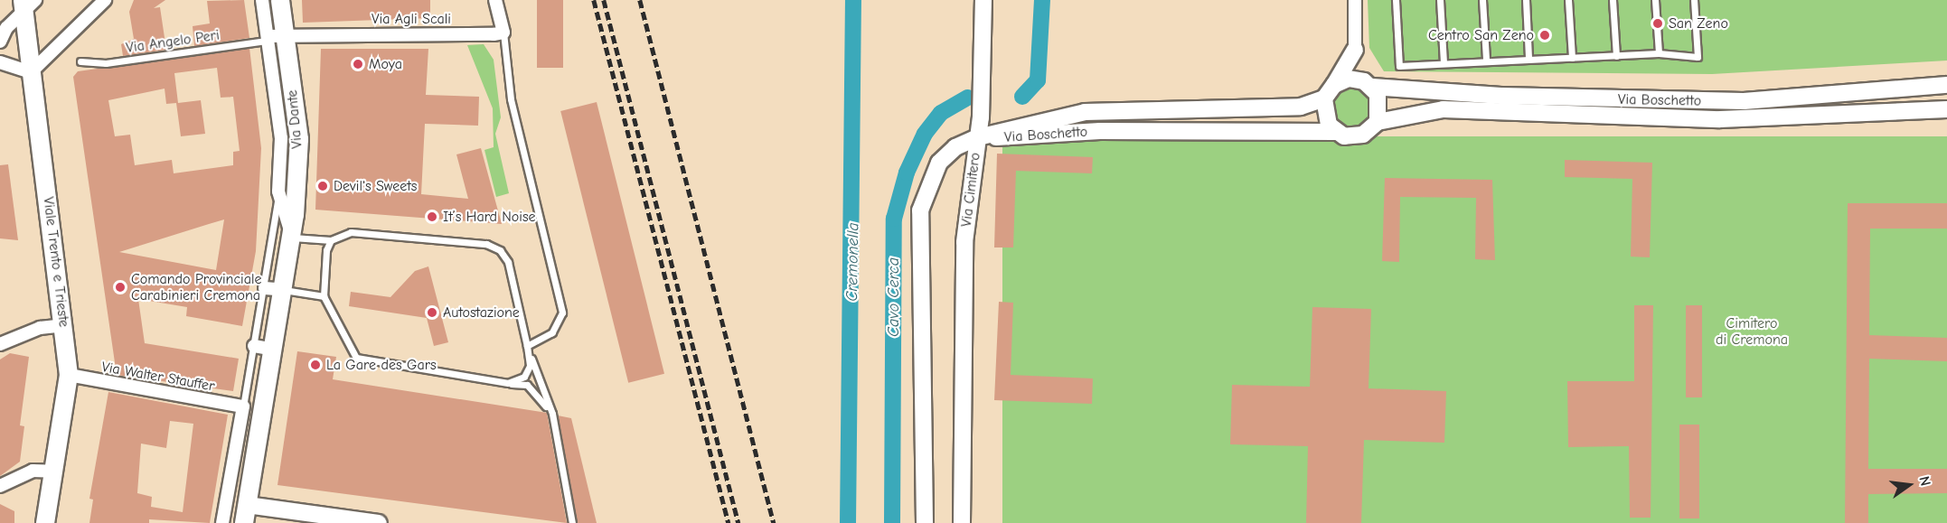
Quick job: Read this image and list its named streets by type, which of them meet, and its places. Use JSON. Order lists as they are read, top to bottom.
{
  "streets": {
    "main road": ["Via Dante", "Viale Trento e Trieste"],
    "street": [
      "Via Agli Scali",
      "Via Boschetto",
      "Via Cimitero",
      "Via Walter Stauffer"
    ],
    "lane": ["Via Angelo Peri"]
  },
  "crossings": [
    ["Via Agli Scali", "Via Dante"],
    ["Via Angelo Peri", "Via Dante"],
    ["Via Boschetto", "Via Cimitero"],
    ["Via Dante", "Via Walter Stauffer"],
    ["Viale Trento e Trieste", "Via Walter Stauffer"]
  ],
  "water": ["Cremonella", "Cavo Cerca"],
  "parks": ["Cimitero di Cremona"],
  "places": [
    "San Zeno",
    "Centro San Zeno",
    "Moya",
    "Devil's Sweets",
    "It’s Hard Noise",
    "Comando Provinciale Carabinieri Cremona",
    "Autostazione",
    "La Gare des Gars"
  ],
  "north": "right"
}
